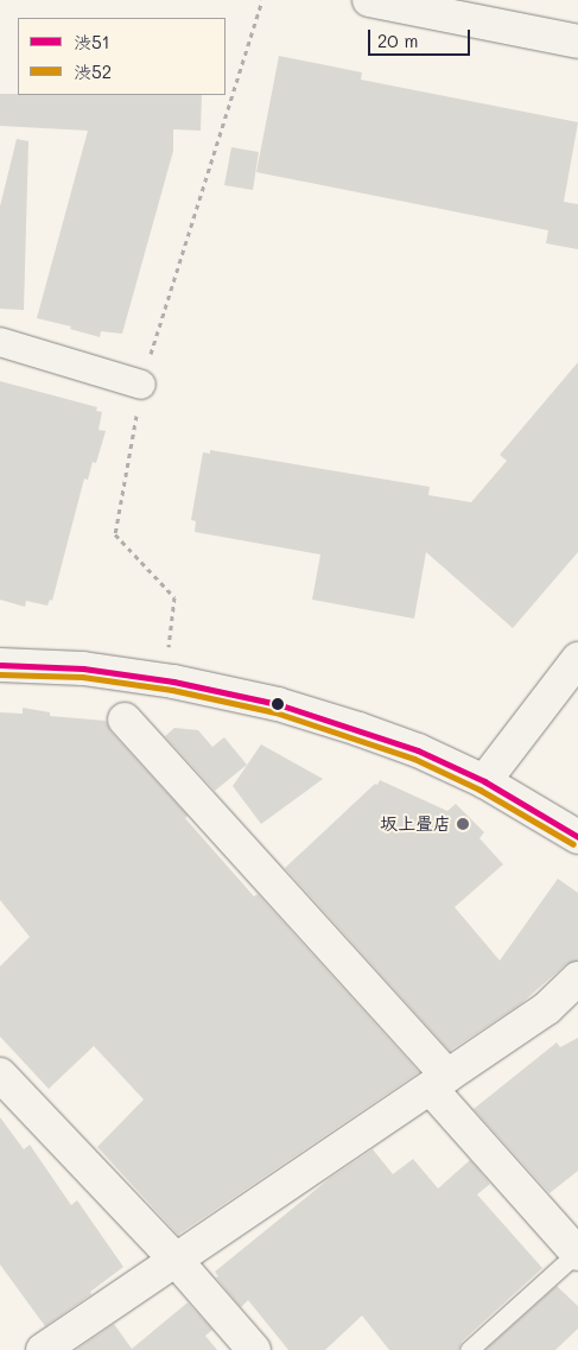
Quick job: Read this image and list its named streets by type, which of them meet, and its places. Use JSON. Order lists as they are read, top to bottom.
{
  "places": ["坂上畳店"],
  "lines": ["transit line 渋51", "transit line 渋52"],
  "legend": ["渋51", "渋52"],
  "scale_bar": "20 m"
}
